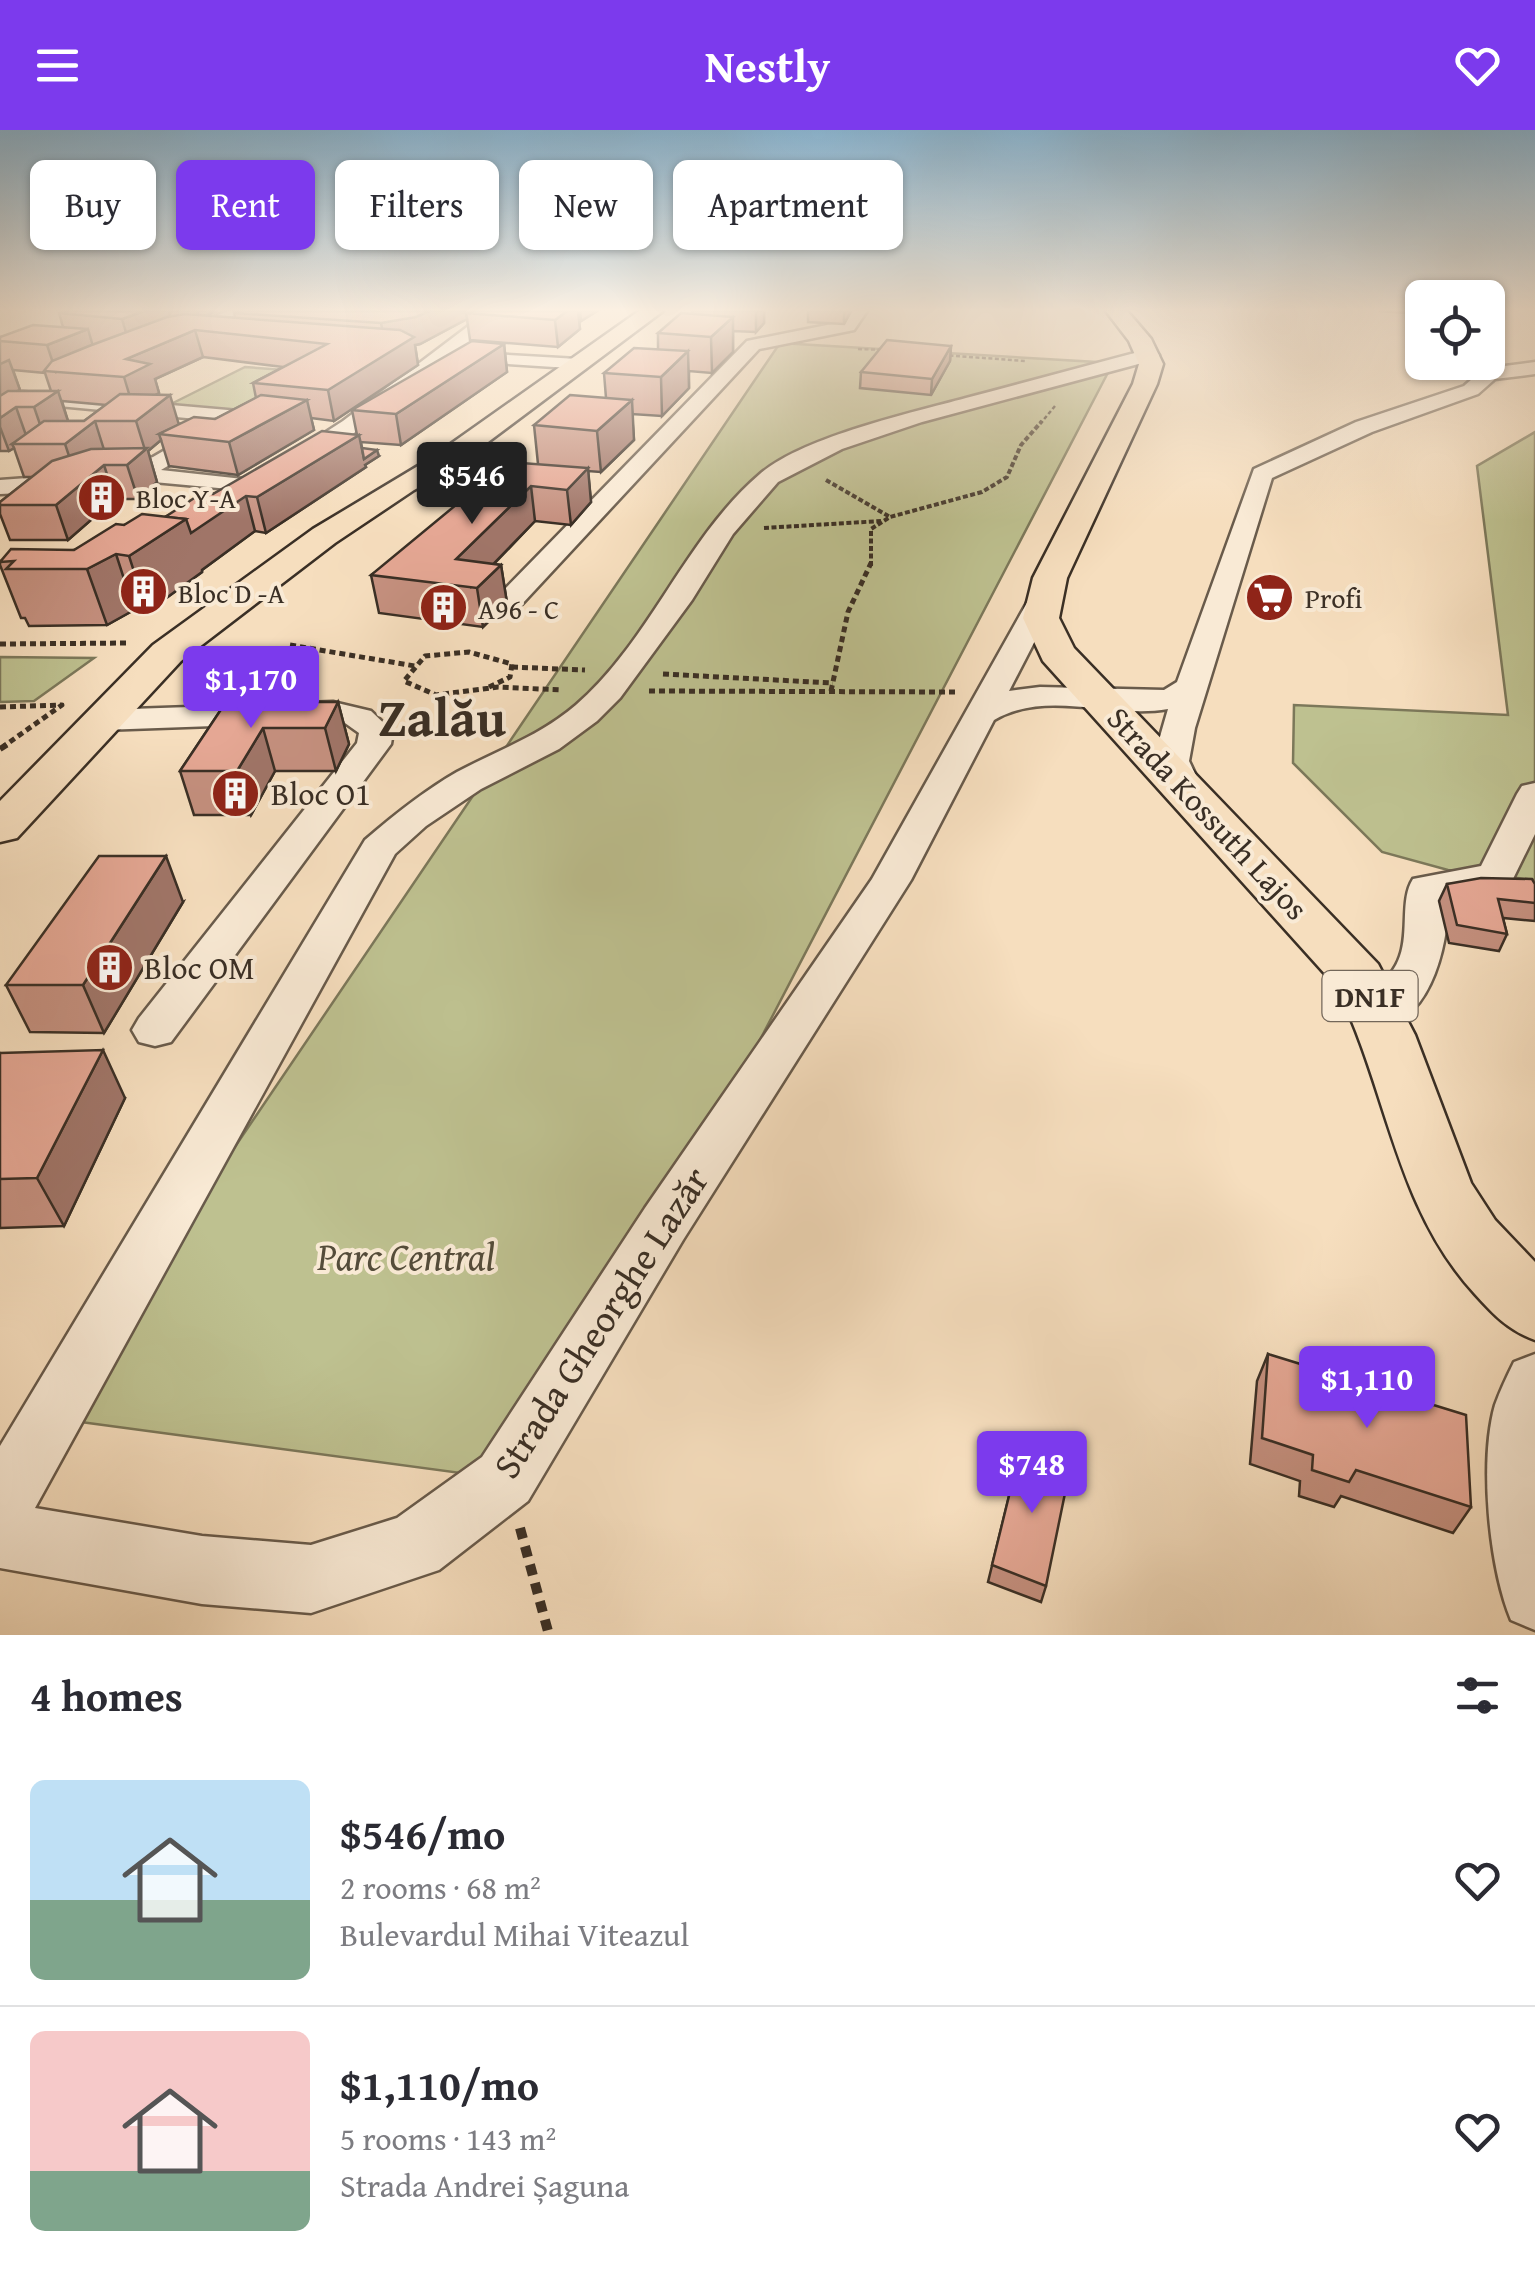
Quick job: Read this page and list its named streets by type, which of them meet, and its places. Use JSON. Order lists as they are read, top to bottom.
{
  "streets": {
    "main road": ["Strada Kossuth Lajos", "DN1F"],
    "street": ["Strada Gheorghe Lazăr"]
  },
  "crossings": [
    ["Strada Kossuth Lajos", "Strada Gheorghe Lazăr"]
  ],
  "districts": ["Zalău"],
  "parks": ["Parc Central"],
  "places": {
    "building": [
      "Bloc Y-A",
      "Bloc D -A",
      "A96 - C",
      "Bloc O1",
      "Bloc OM"
    ],
    "supermarket": ["Profi"]
  },
  "page": {
    "header": "Nestly",
    "chip": [
      "Buy",
      "Rent",
      "Filters",
      "New",
      "Apartment"
    ],
    "price": [
      "$546",
      "$1,170",
      "$1,110",
      "$748"
    ],
    "heading": "4 homes",
    "list": [
      {
        "name": "$546/mo",
        "note": "2 rooms · 68 m² · Bulevardul Mihai Viteazul"
      },
      {
        "name": "$1,110/mo",
        "note": "5 rooms · 143 m² · Strada Andrei Șaguna"
      }
    ]
  }
}
